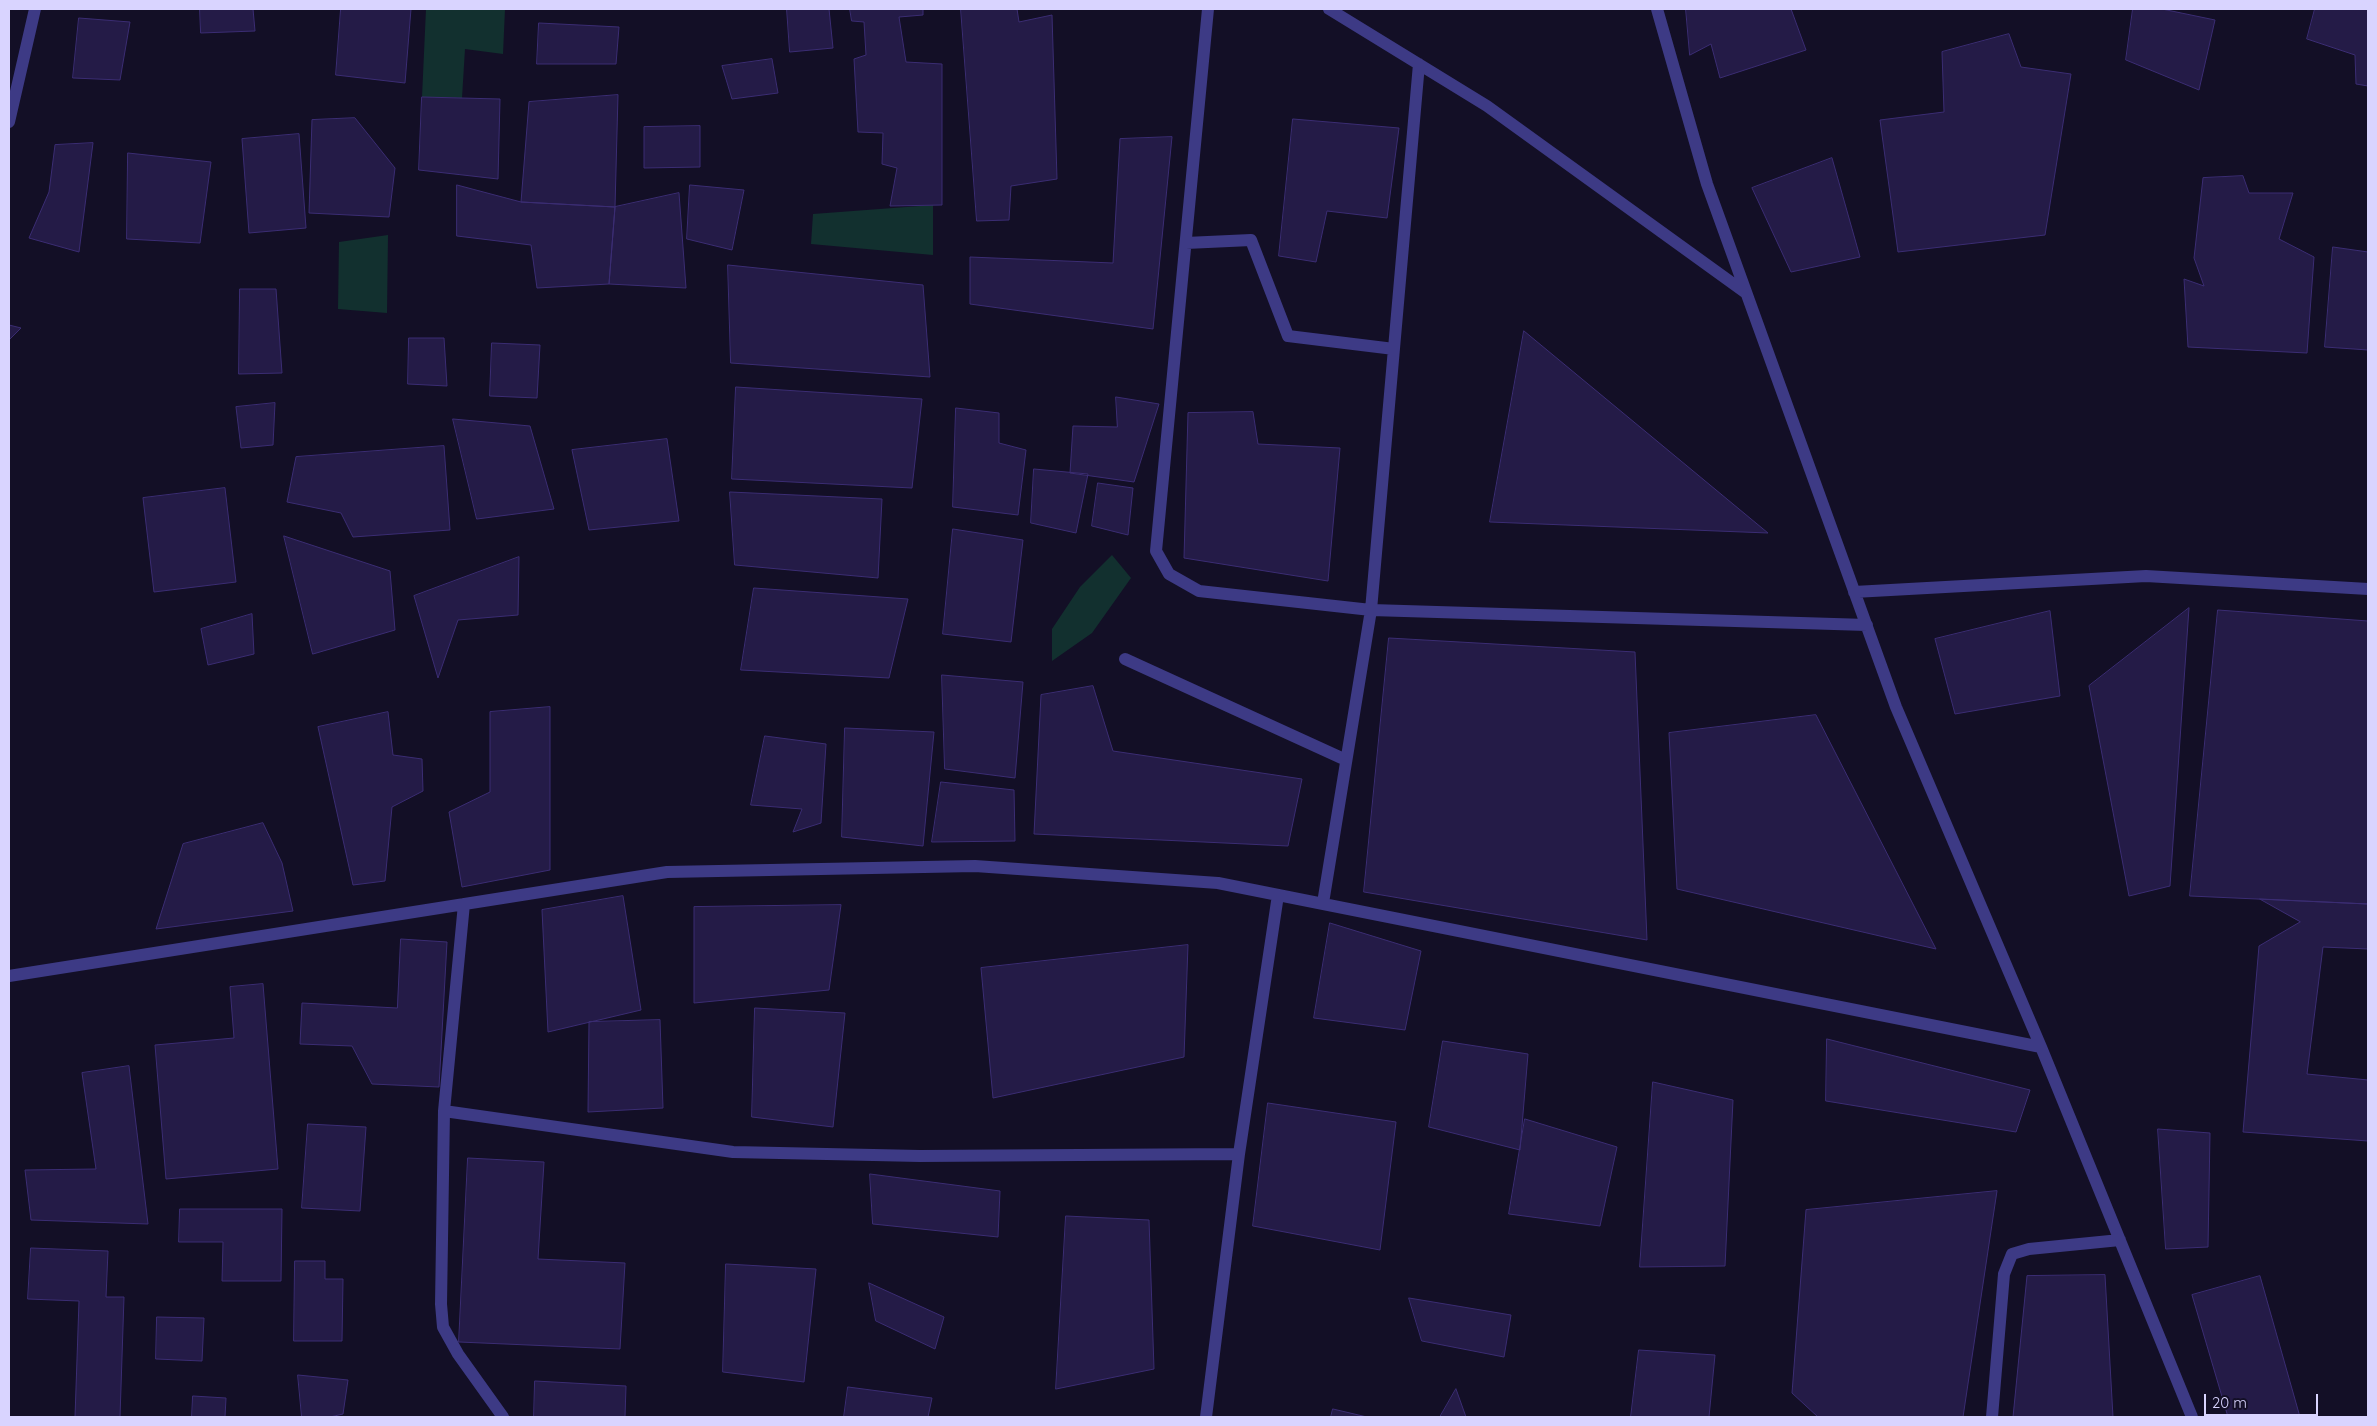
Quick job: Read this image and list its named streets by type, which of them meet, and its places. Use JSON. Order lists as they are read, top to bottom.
{
  "scale_bar": "20 m"
}
